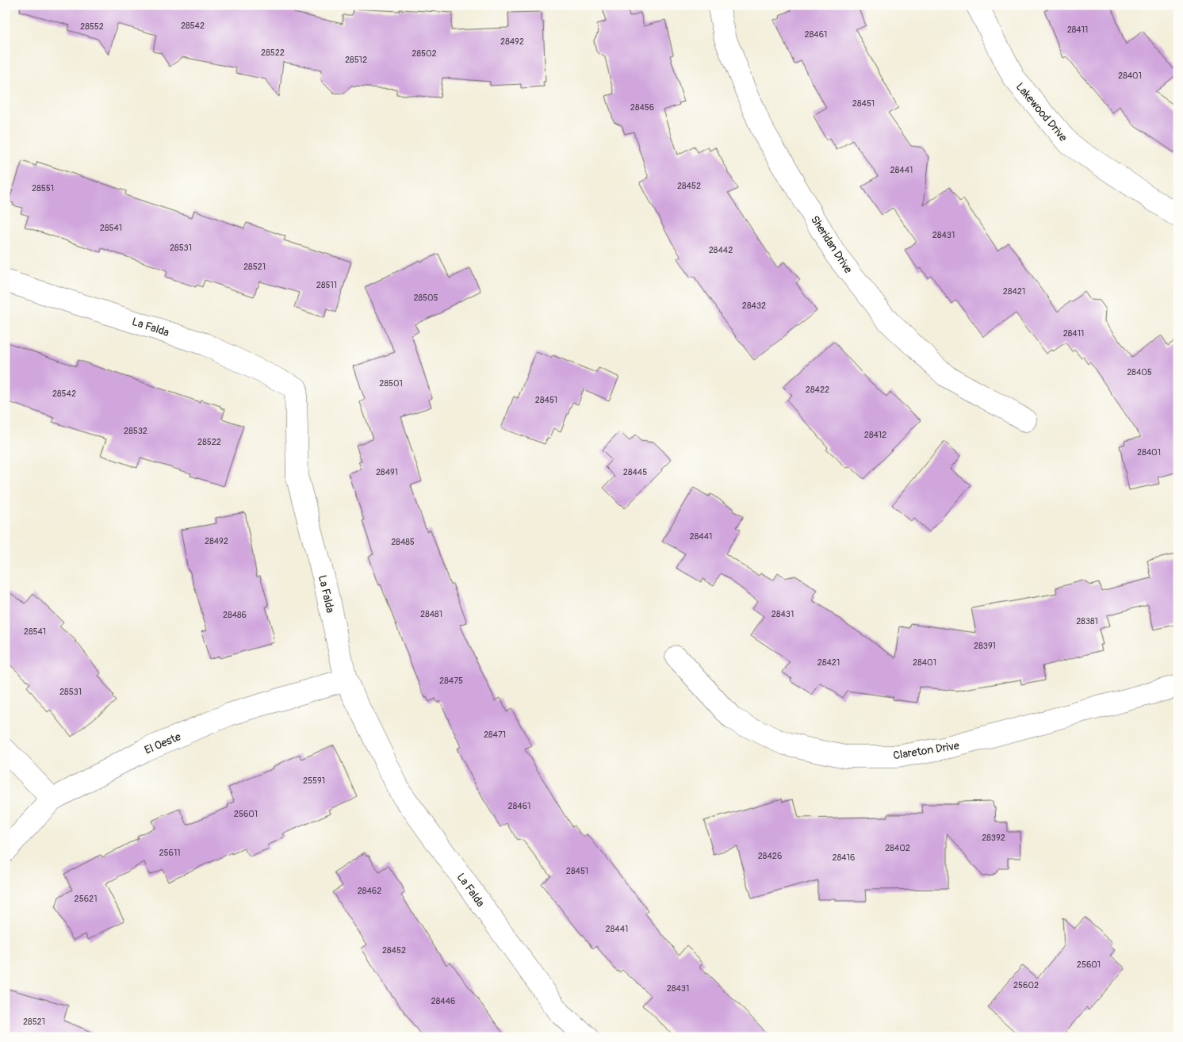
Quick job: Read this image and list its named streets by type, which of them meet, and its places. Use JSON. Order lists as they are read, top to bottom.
{
  "streets": {
    "street": [
      "Lakewood Drive",
      "Sheridan Drive",
      "La Falda",
      "El Oeste",
      "Clareton Drive"
    ]
  },
  "crossings": [
    ["La Falda", "El Oeste"]
  ],
  "house_numbers": [
    "28542",
    "28552",
    "28411",
    "28461",
    "28492",
    "28522",
    "28502",
    "28512",
    "28401",
    "28451",
    "28456",
    "28441",
    "28452",
    "28551",
    "28541",
    "28431",
    "28531",
    "28442",
    "28521",
    "28511",
    "28421",
    "28505",
    "28432",
    "28411",
    "28405",
    "28501",
    "28422",
    "28542",
    "28451",
    "28532",
    "28412",
    "28522",
    "28401",
    "28491",
    "28445",
    "28441",
    "28492",
    "28485",
    "28481",
    "28431",
    "28486",
    "28381",
    "28541",
    "28391",
    "28421",
    "28401",
    "28475",
    "28531",
    "28471",
    "25591",
    "28461",
    "25601",
    "28392",
    "28402",
    "25611",
    "28426",
    "28416",
    "28451",
    "28462",
    "25621",
    "28441",
    "28452",
    "25601",
    "25602",
    "28431",
    "28446",
    "28521"
  ]
}
